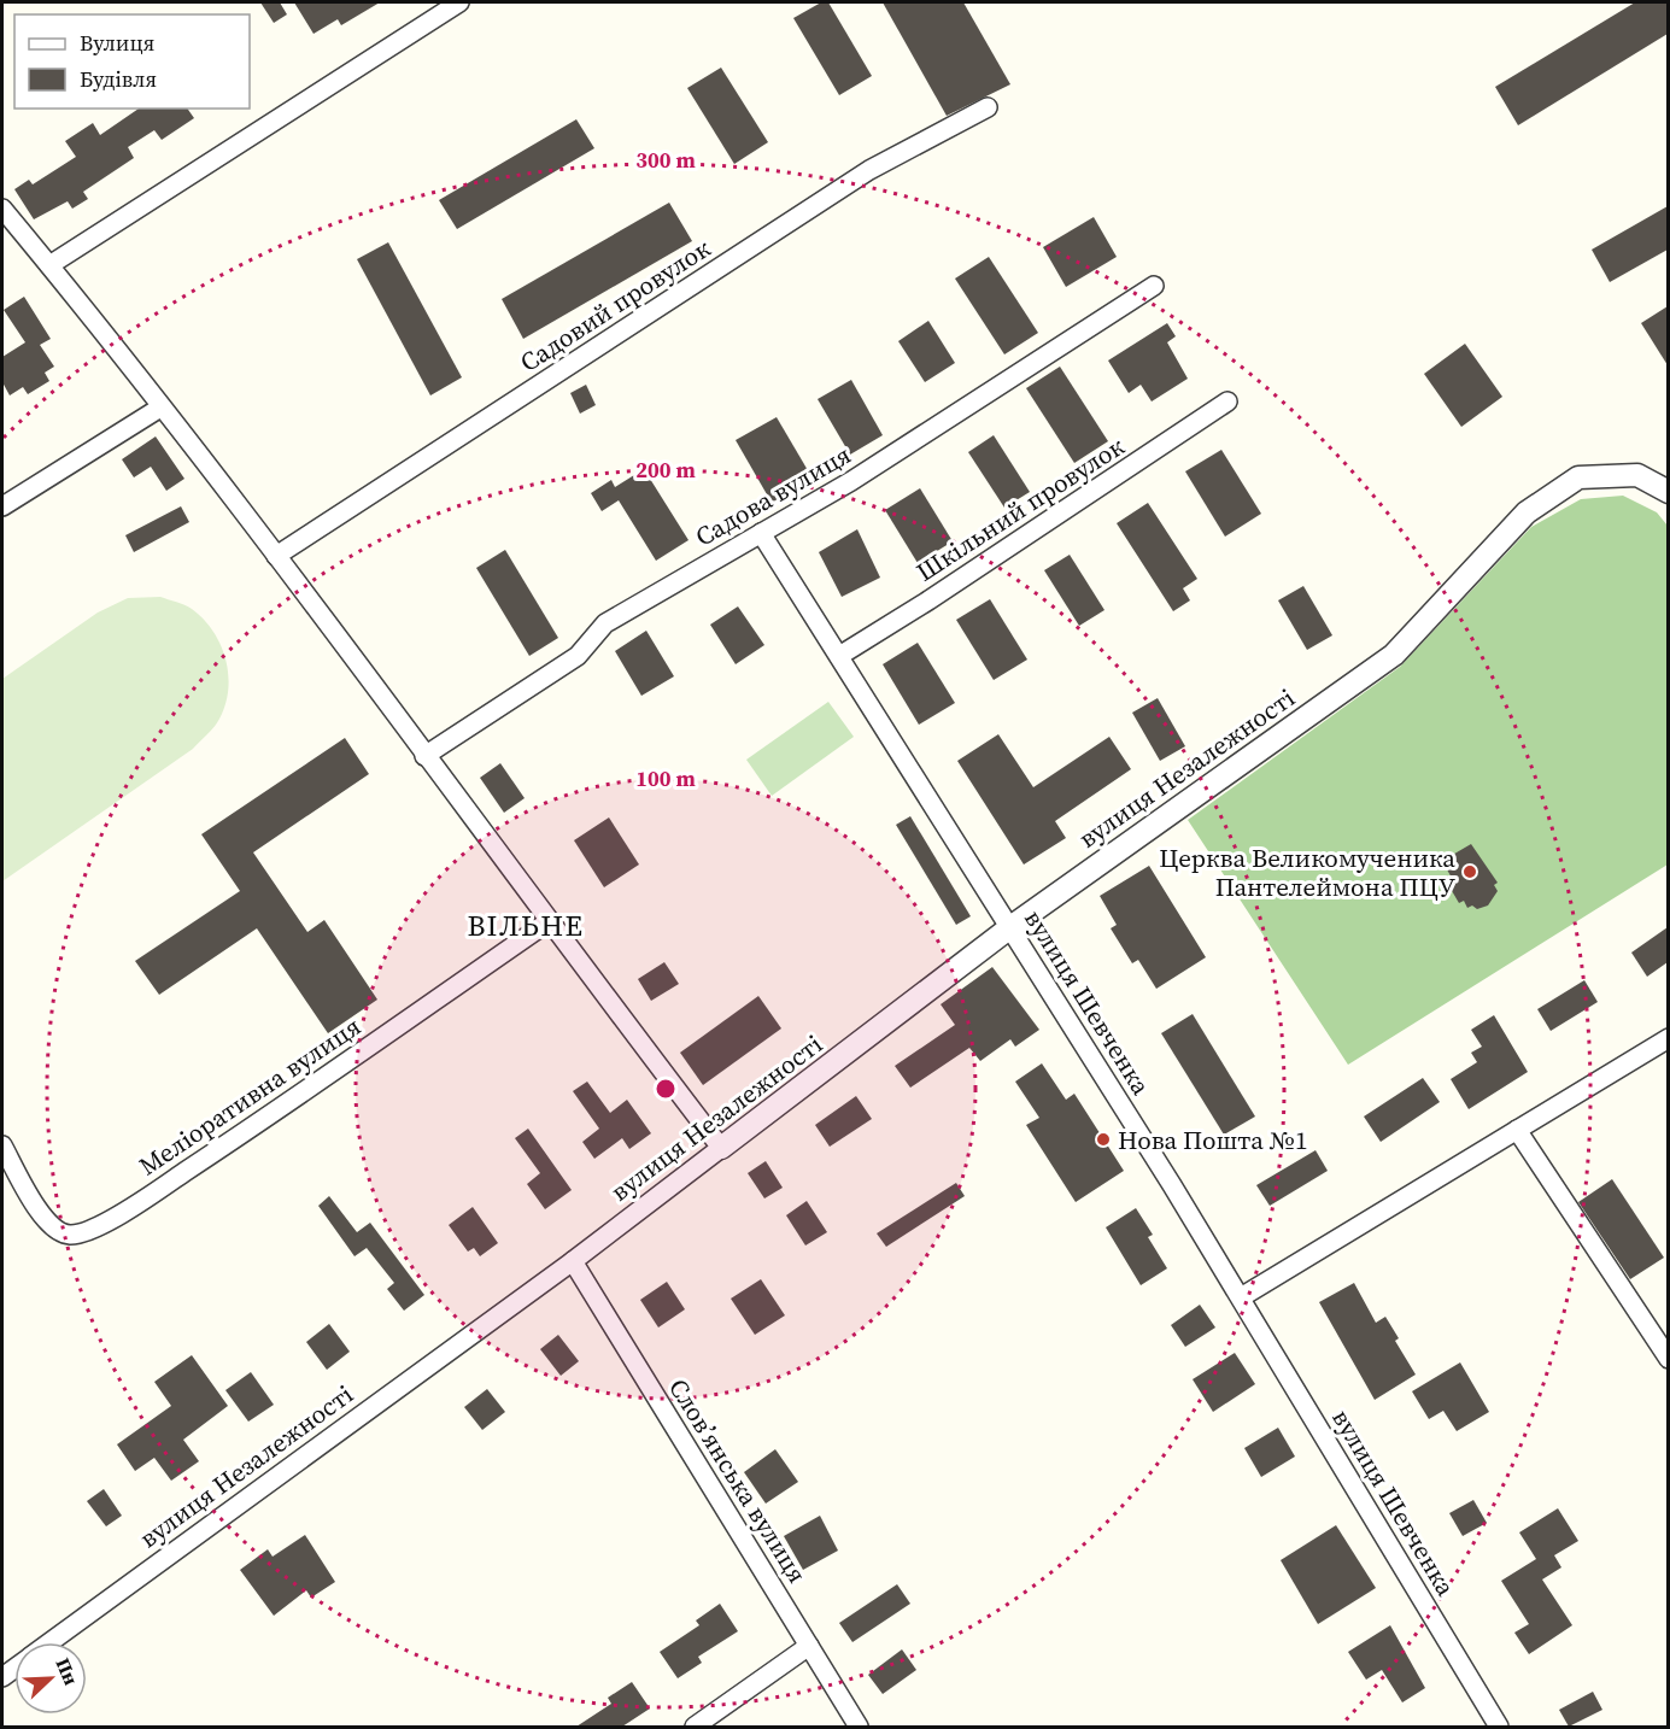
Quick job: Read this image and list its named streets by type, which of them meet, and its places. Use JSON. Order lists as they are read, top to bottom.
{
  "streets": {
    "street": [
      "Садовий провулок",
      "Садова вулиця",
      "Шкільний провулок",
      "вулиця Незалежності",
      "вулиця Шевченка",
      "Меліоративна вулиця",
      "Словʼянська вулиця"
    ]
  },
  "crossings": [
    ["Садова вулиця", "вулиця Шевченка"],
    ["Шкільний провулок", "вулиця Шевченка"],
    ["вулиця Незалежності", "вулиця Шевченка"],
    ["вулиця Незалежності", "Словʼянська вулиця"]
  ],
  "districts": ["ВІЛЬНЕ"],
  "places": ["Церква Великомученика Пантелеймона ПЦУ", "Нова Пошта №1"],
  "legend": ["Вулиця", "Будівля"],
  "north": "top right",
  "rings": ["300 m", "200 m", "100 m"]
}
